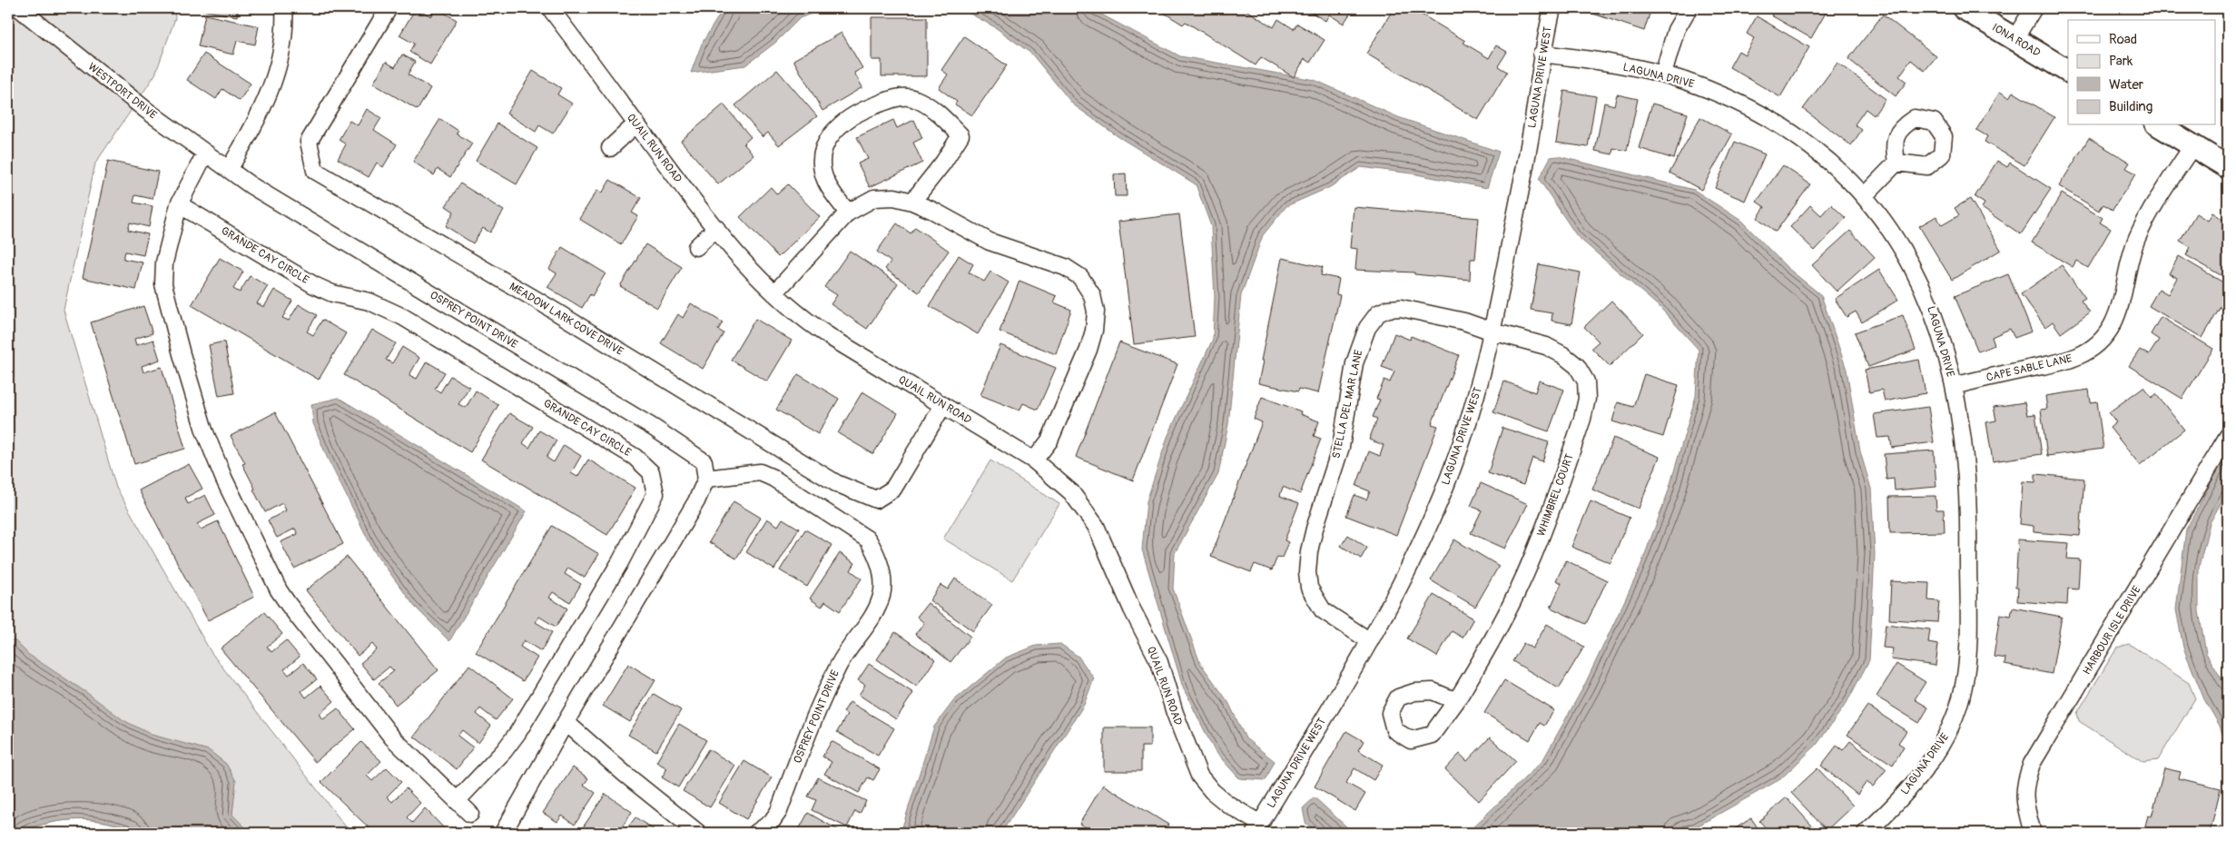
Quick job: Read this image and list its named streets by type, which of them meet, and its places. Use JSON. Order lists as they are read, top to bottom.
{
  "streets": {
    "street": [
      "IONA ROAD",
      "LAGUNA DRIVE",
      "LAGUNA DRIVE WEST",
      "WESTPORT DRIVE",
      "QUAIL RUN ROAD",
      "GRANDE CAY CIRCLE",
      "MEADOW LARK COVE DRIVE",
      "OSPREY POINT DRIVE",
      "CAPE SABLE LANE",
      "STELLA DEL MAR LANE",
      "WHIMBREL COURT",
      "HARBOUR ISLE DRIVE"
    ]
  },
  "crossings": [
    ["LAGUNA DRIVE", "LAGUNA DRIVE WEST"],
    ["LAGUNA DRIVE", "CAPE SABLE LANE"],
    ["LAGUNA DRIVE WEST", "QUAIL RUN ROAD"],
    ["LAGUNA DRIVE WEST", "STELLA DEL MAR LANE"],
    ["LAGUNA DRIVE WEST", "WHIMBREL COURT"],
    ["WESTPORT DRIVE", "OSPREY POINT DRIVE"],
    ["QUAIL RUN ROAD", "MEADOW LARK COVE DRIVE"],
    ["STELLA DEL MAR LANE", "WHIMBREL COURT"]
  ],
  "legend": [
    "Road",
    "Park",
    "Water",
    "Building"
  ]
}
